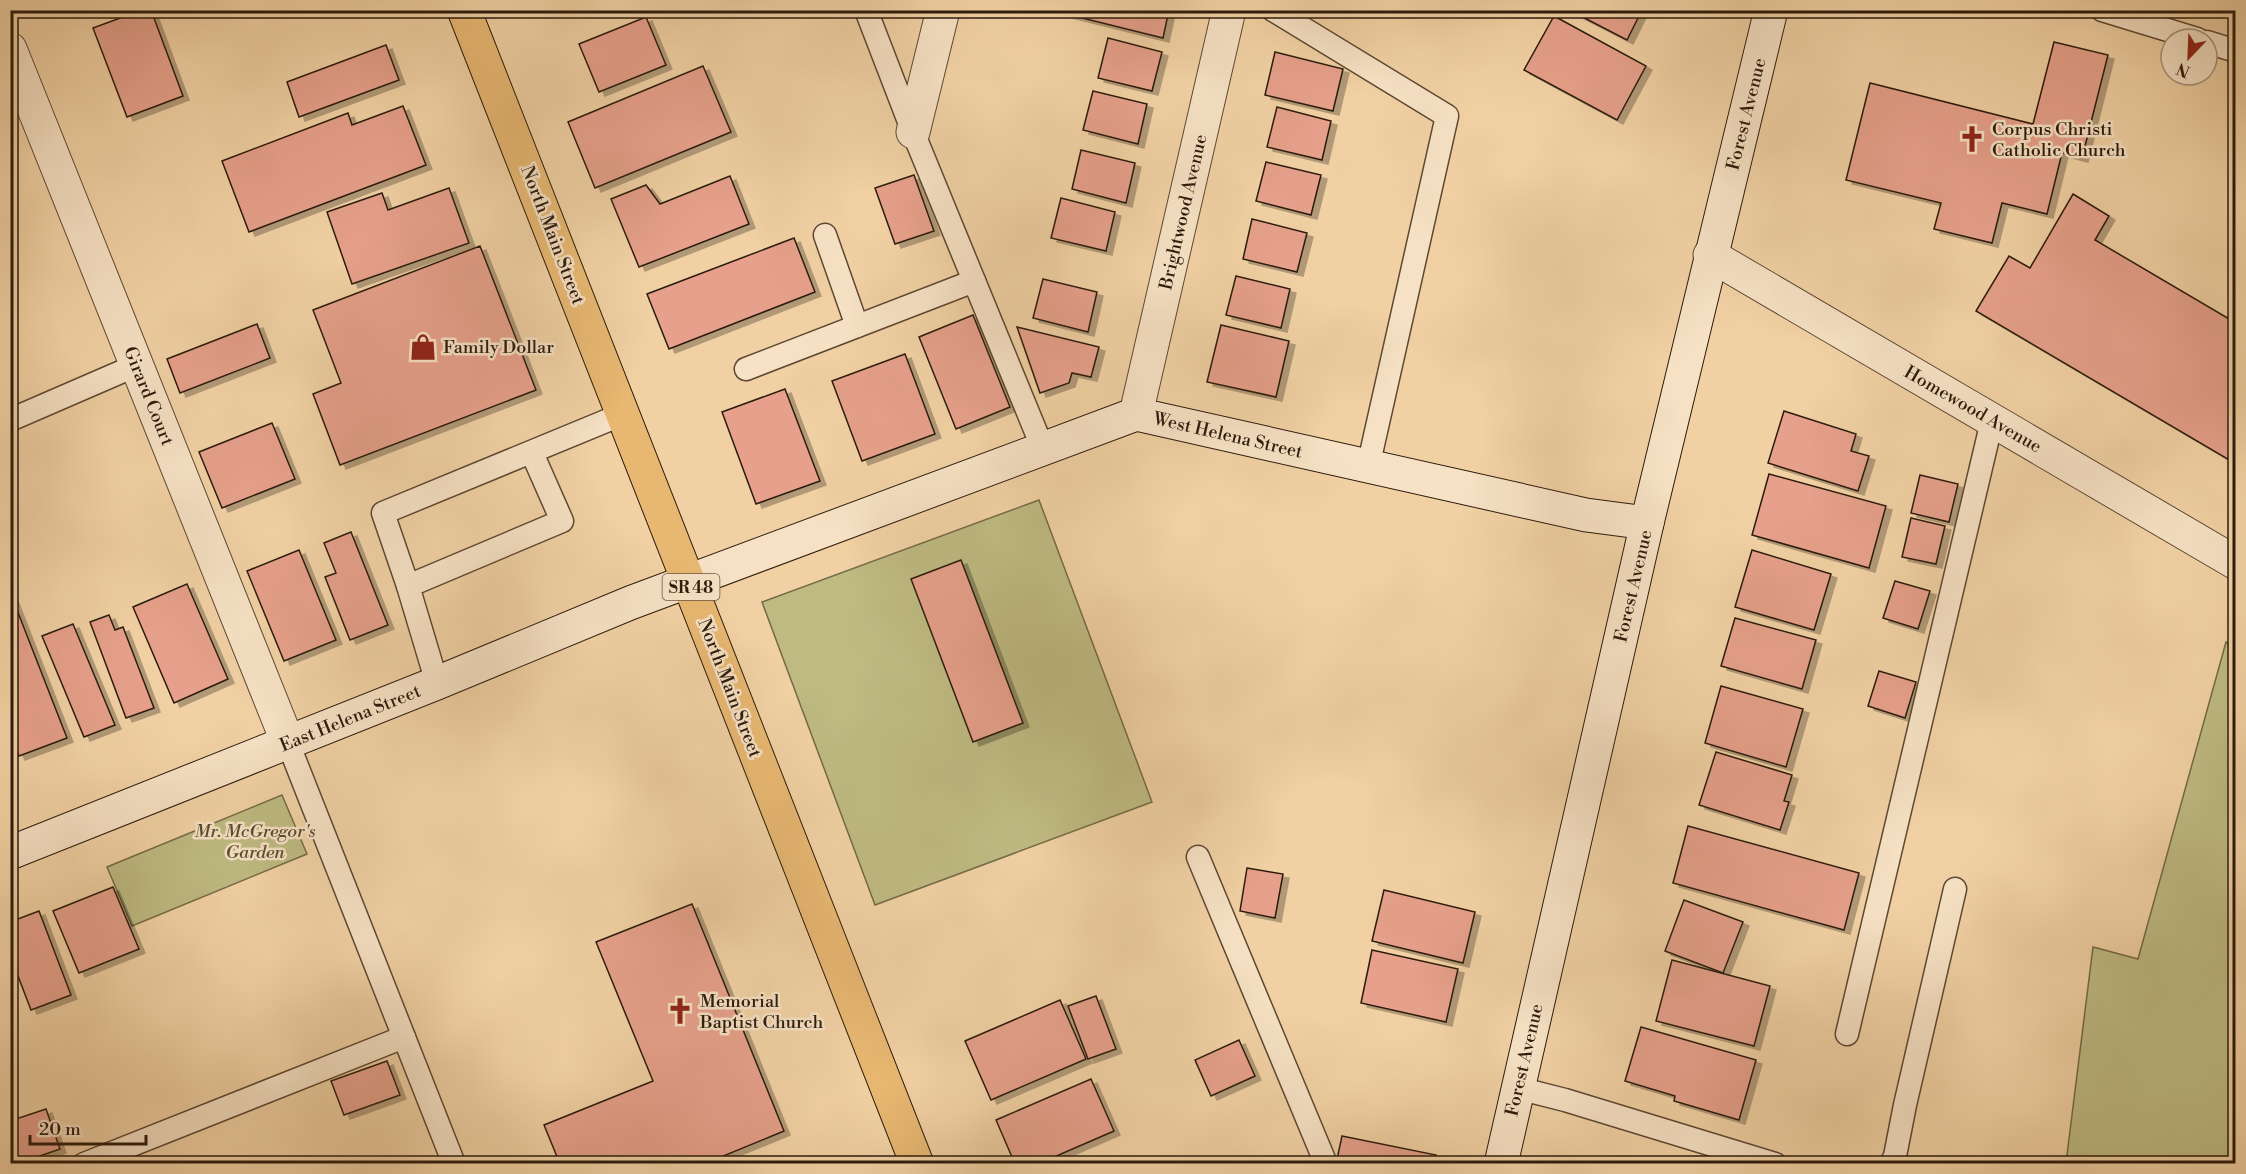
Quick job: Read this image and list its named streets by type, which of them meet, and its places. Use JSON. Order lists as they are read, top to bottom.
{
  "streets": {
    "main road": ["North Main Street", "SR 48"],
    "street": [
      "Forest Avenue",
      "Brightwood Avenue",
      "Girard Court",
      "Homewood Avenue",
      "West Helena Street",
      "East Helena Street"
    ]
  },
  "crossings": [
    ["Forest Avenue", "Homewood Avenue"],
    ["Forest Avenue", "West Helena Street"],
    ["Brightwood Avenue", "West Helena Street"],
    ["North Main Street", "West Helena Street"],
    ["North Main Street", "East Helena Street"],
    ["Girard Court", "East Helena Street"],
    ["West Helena Street", "East Helena Street"]
  ],
  "parks": ["Mr. McGregor's Garden"],
  "places": {
    "church": ["Corpus Christi Catholic Church", "Memorial Baptist Church"],
    "shop": ["Family Dollar"]
  },
  "scale_bar": "20 m",
  "north": "bottom left"
}
